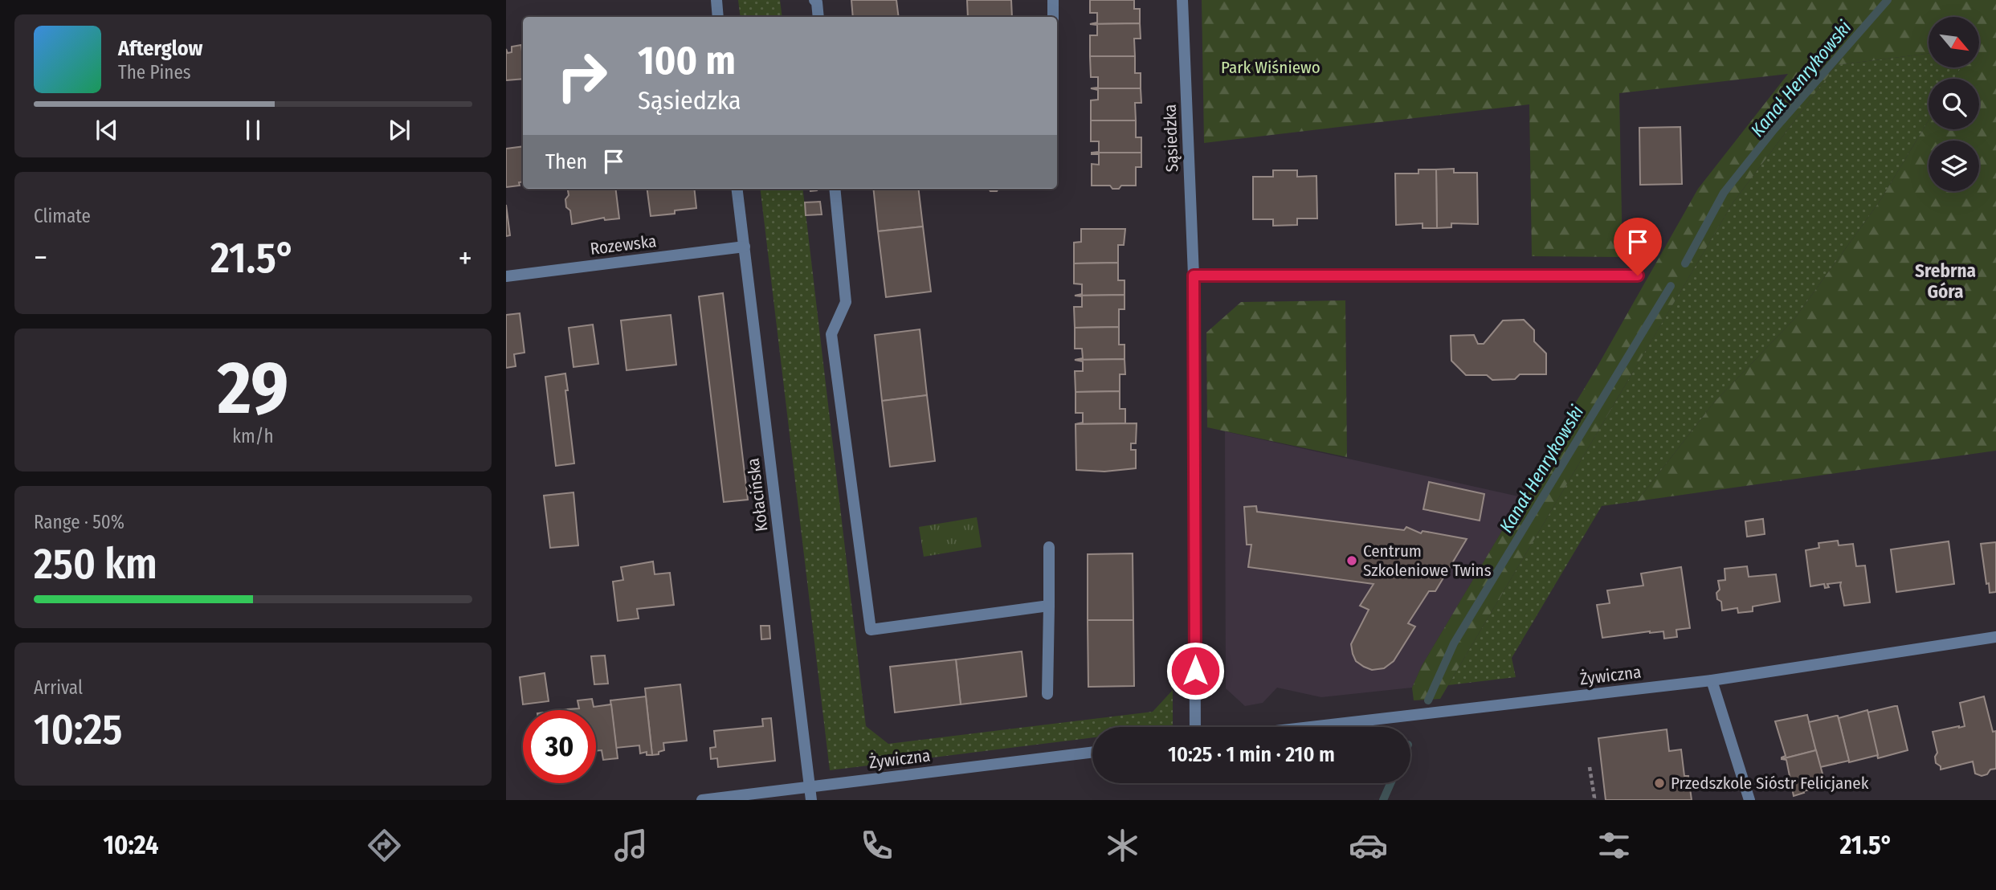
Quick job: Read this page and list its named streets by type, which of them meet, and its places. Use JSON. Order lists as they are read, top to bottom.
{
  "streets": {
    "street": [
      "Sąsiedzka",
      "Rozewska",
      "Kołacińska",
      "Żywiczna"
    ]
  },
  "crossings": [
    ["Rozewska", "Kołacińska"],
    ["Kołacińska", "Żywiczna"]
  ],
  "districts": ["Srebrna Góra"],
  "water": ["Kanał Henrykowski"],
  "parks": ["Park Wiśniewo"],
  "places": ["Centrum Szkoleniowe Twins", "Przedszkole Sióstr Felicjanek"],
  "north": "bottom right",
  "page": {
    "turn": ["100 m", "Sąsiedzka"],
    "song": ["Afterglow", "The Pines"],
    "then": "Then",
    "tile": [
      "Climate",
      ["29", "km/h"],
      ["Range · 50%", "250 km"],
      ["Arrival", "10:25"]
    ],
    "heat": ["−", "21.5°", "+"],
    "limit": "30",
    "trip": "10:25 · 1 min · 210 m",
    "tabs": ["10:24", "21.5°"]
  }
}
